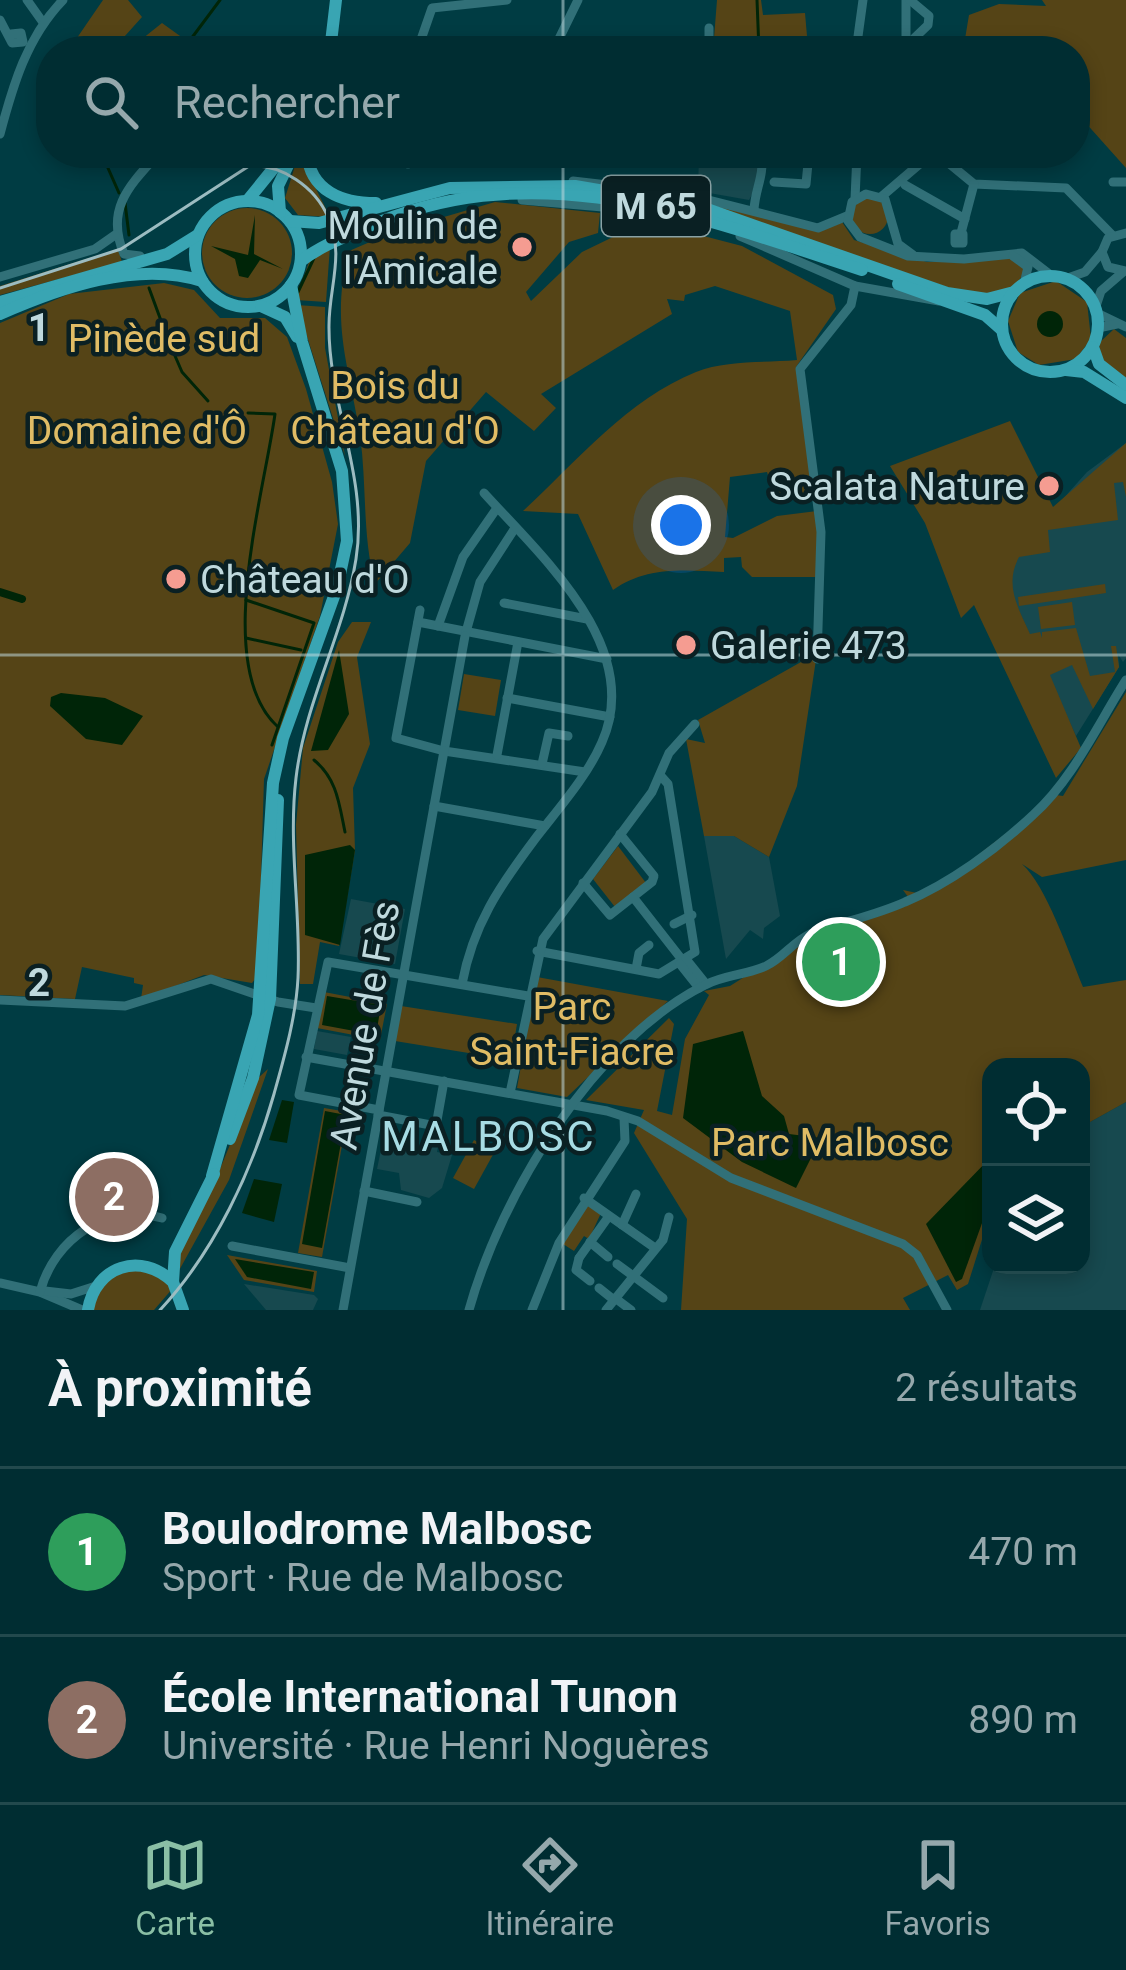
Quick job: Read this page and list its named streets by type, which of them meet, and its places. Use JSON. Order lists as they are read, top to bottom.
{
  "streets": {
    "main road": ["M 65"],
    "street": ["Avenue de Fès"]
  },
  "districts": ["MALBOSC"],
  "parks": [
    "Pinède sud",
    "Bois du Château d'O",
    "Domaine d'Ô",
    "Parc Saint-Fiacre",
    "Parc Malbosc"
  ],
  "places": [
    "Moulin de l'Amicale",
    "Scalata Nature",
    "Château d'O",
    "Galerie 473"
  ],
  "page": {
    "search": "Rechercher",
    "pins": ["1", "2"],
    "heading": ["À proximité", "2 résultats"],
    "list": [
      {
        "mark": "1",
        "name": "Boulodrome Malbosc",
        "note": "Sport · Rue de Malbosc",
        "value": "470 m"
      },
      {
        "mark": "2",
        "name": "École International Tunon",
        "note": "Université · Rue Henri Noguères",
        "value": "890 m"
      }
    ],
    "nav": ["Carte", "Itinéraire", "Favoris"]
  },
  "grid": {
    "rows": ["1", "2"]
  }
}
